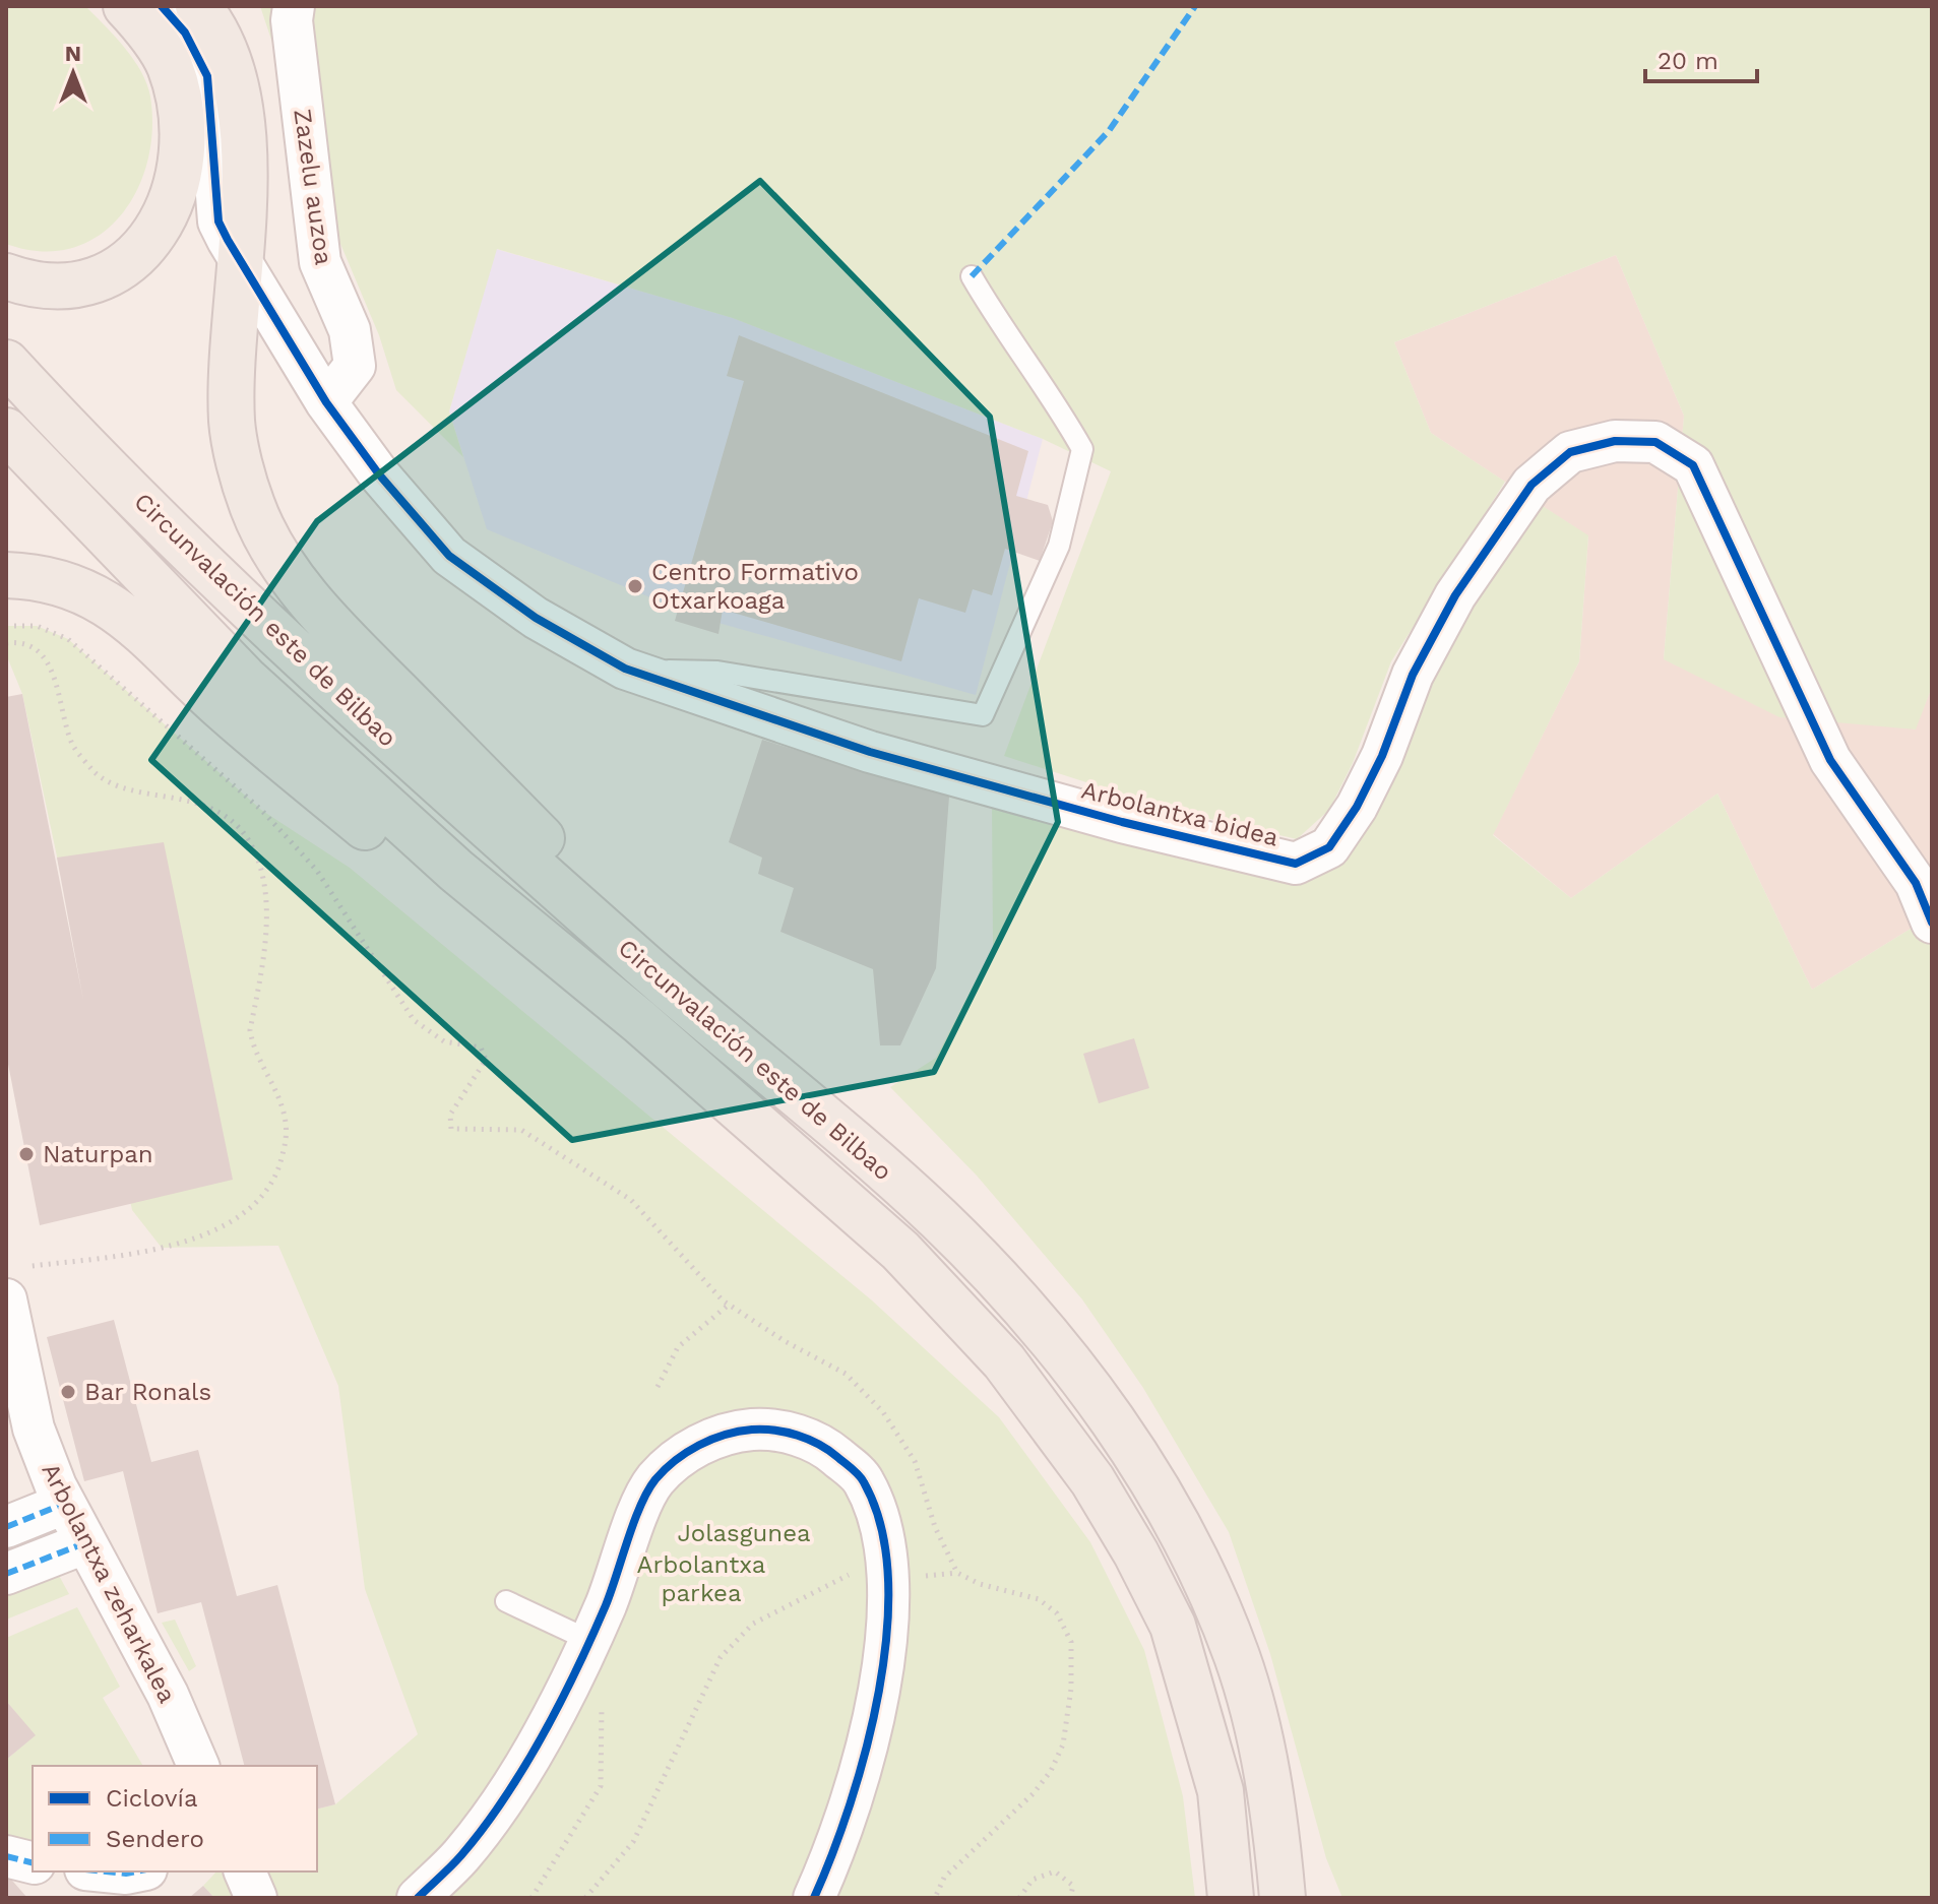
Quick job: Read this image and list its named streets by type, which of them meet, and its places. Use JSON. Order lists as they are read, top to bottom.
{
  "streets": {
    "main road": ["Circunvalación este de Bilbao"],
    "street": ["Zazelu auzoa", "Arbolantxa bidea", "Arbolantxa zeharkalea"]
  },
  "crossings": [
    ["Zazelu auzoa", "Arbolantxa bidea"]
  ],
  "parks": ["Jolasgunea", "Arbolantxa parkea"],
  "places": ["Centro Formativo Otxarkoaga", "Naturpan", "Bar Ronals"],
  "legend": ["Ciclovía", "Sendero"],
  "scale_bar": "20 m",
  "north": "top"
}
